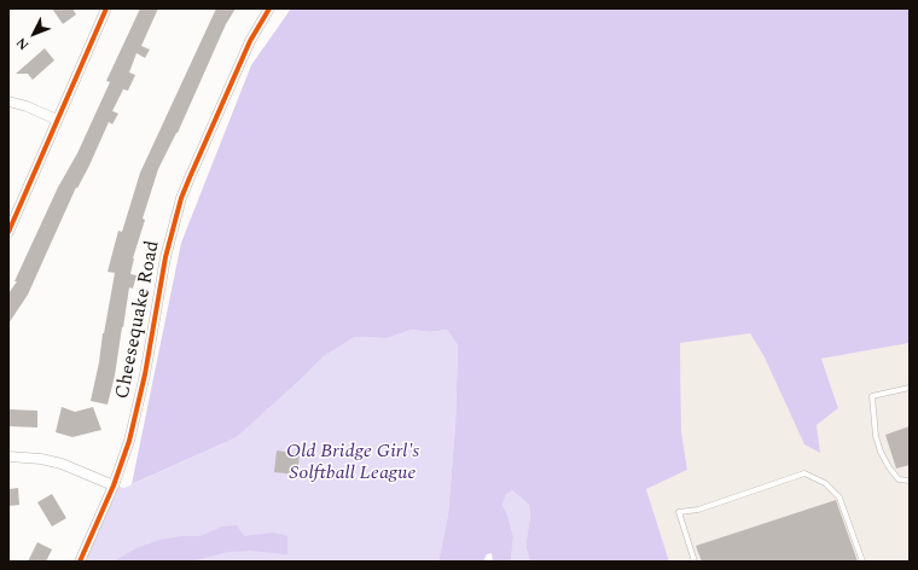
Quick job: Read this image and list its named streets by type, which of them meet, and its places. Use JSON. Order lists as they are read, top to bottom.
{
  "streets": {
    "street": ["Cheesequake Road"]
  },
  "parks": ["Old Bridge Girl's Solftball League"],
  "north": "bottom left"
}
